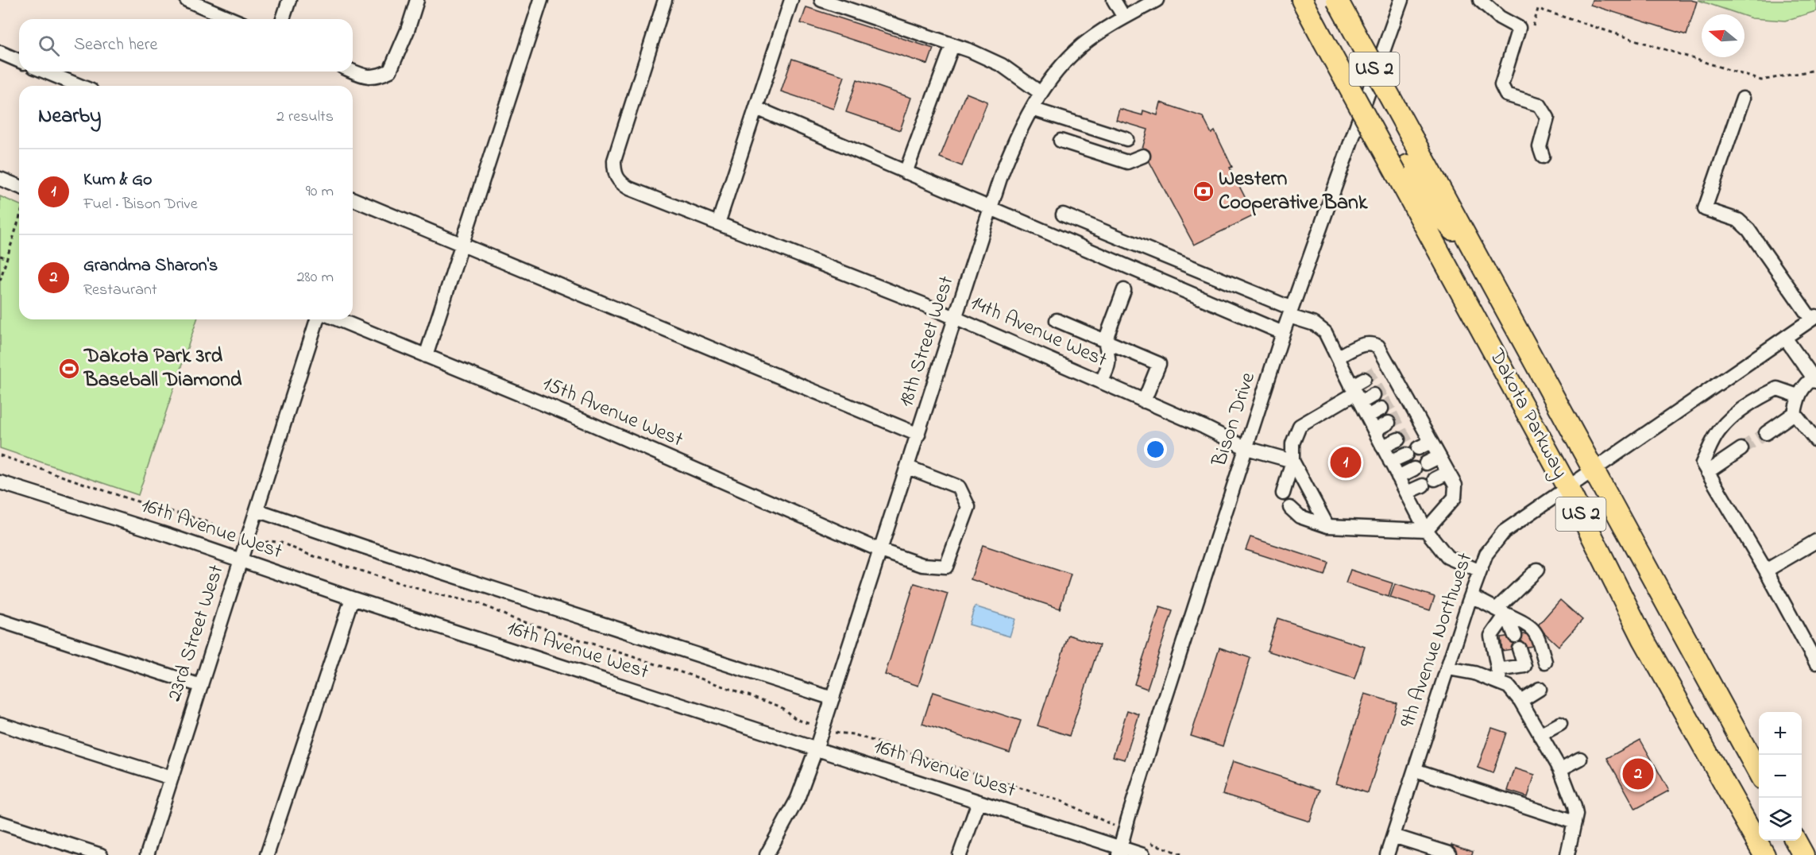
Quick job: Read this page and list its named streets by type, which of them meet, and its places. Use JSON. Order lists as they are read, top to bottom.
{
  "streets": {
    "highway": ["US 2", "Dakota Parkway"],
    "street": [
      "14th Avenue West",
      "18th Street West",
      "15th Avenue West",
      "Bison Drive",
      "16th Avenue West",
      "23rd Street West",
      "9th Avenue Northwest"
    ]
  },
  "crossings": [
    ["14th Avenue West", "18th Street West"],
    ["14th Avenue West", "Bison Drive"],
    ["18th Street West", "15th Avenue West"],
    ["18th Street West", "16th Avenue West"],
    ["Dakota Parkway", "9th Avenue Northwest"],
    ["Bison Drive", "16th Avenue West"],
    ["16th Avenue West", "23rd Street West"]
  ],
  "places": {
    "bank": ["Western Cooperative Bank"],
    "sports": ["Dakota Park 3rd Baseball Diamond"]
  },
  "north": "left",
  "page": {
    "search": "Search here",
    "heading": ["Nearby", "2 results"],
    "list": [
      {
        "mark": "1",
        "name": "Kum & Go",
        "note": "Fuel · Bison Drive",
        "value": "90 m"
      },
      {
        "mark": "2",
        "name": "Grandma Sharon's",
        "note": "Restaurant",
        "value": "280 m"
      }
    ],
    "pins": ["1", "2"],
    "map_buttons": ["+", "−"]
  }
}
